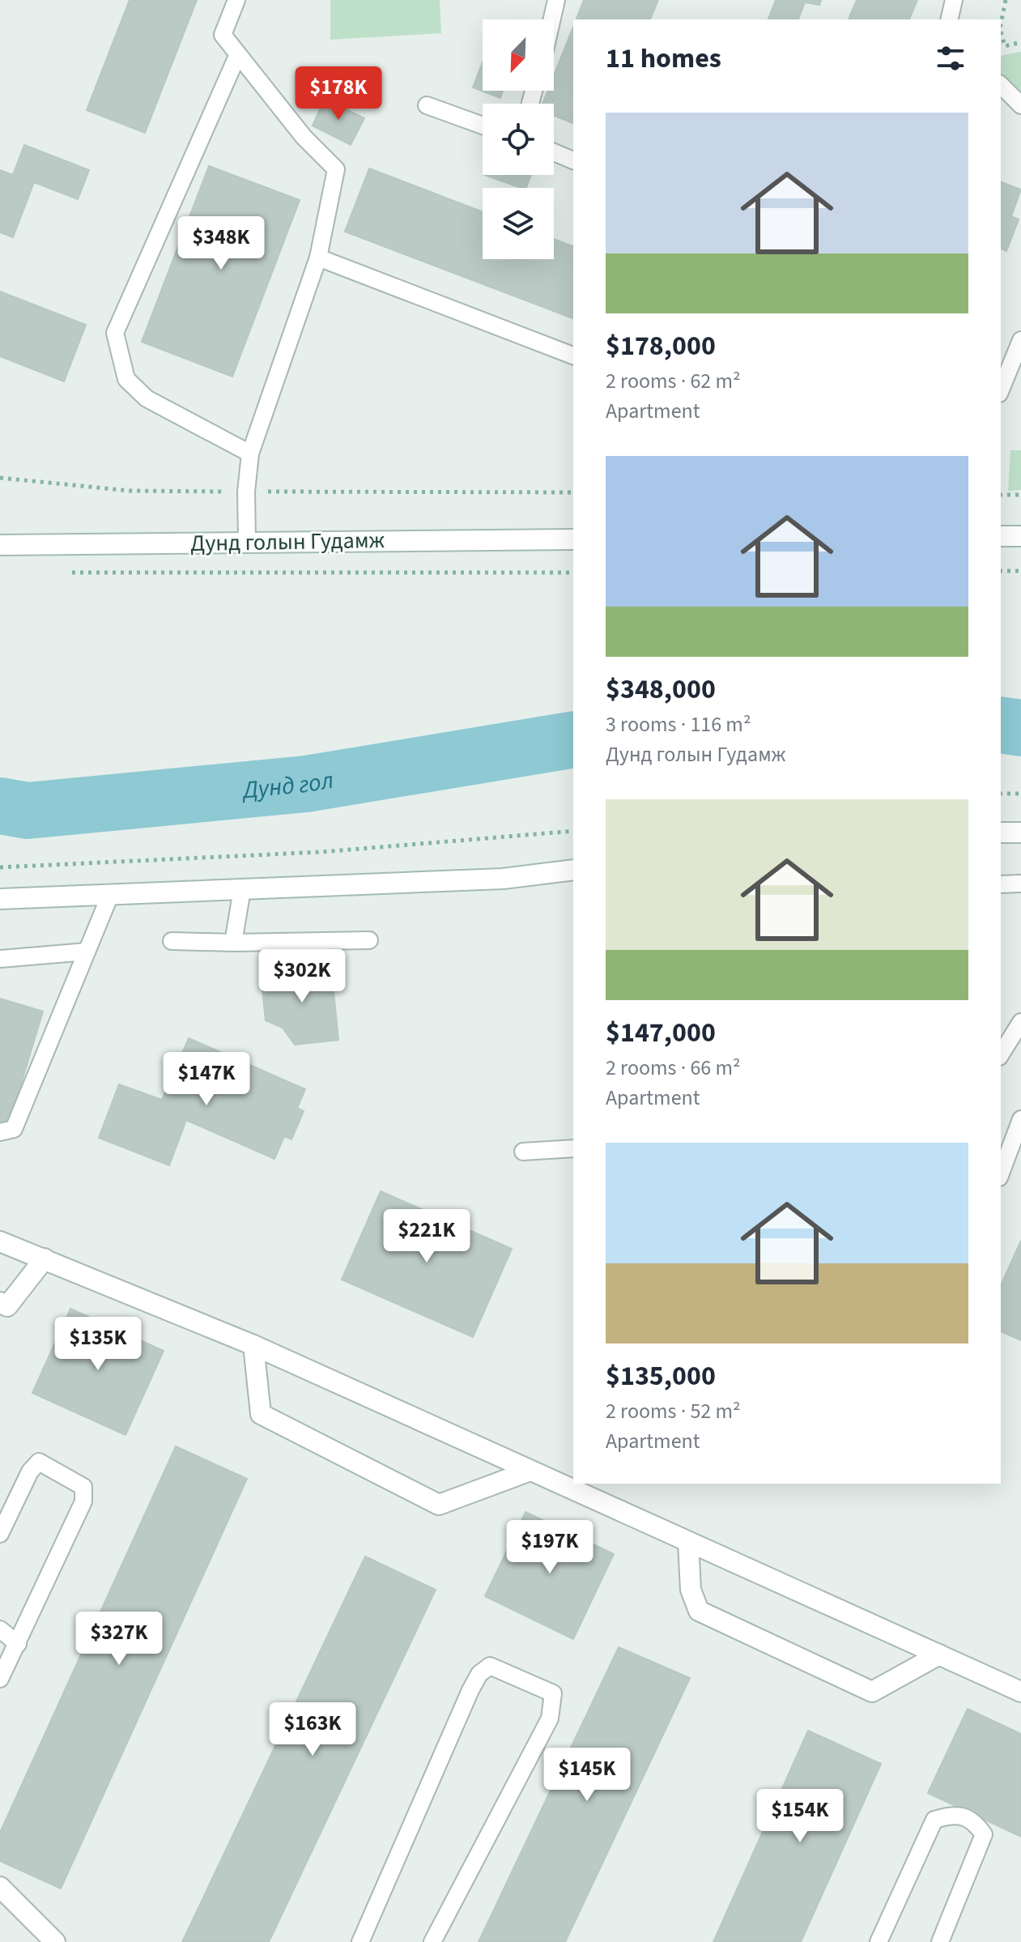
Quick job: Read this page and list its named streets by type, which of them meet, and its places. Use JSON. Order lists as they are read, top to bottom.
{
  "streets": {
    "street": ["Дунд голын Гудамж"]
  },
  "water": ["Дунд гол"],
  "north": "bottom left",
  "page": {
    "heading": "11 homes",
    "price": [
      "$178K",
      "$348K",
      "$302K",
      "$147K",
      "$221K",
      "$135K",
      "$197K",
      "$327K",
      "$163K",
      "$145K",
      "$154K"
    ],
    "list": [
      {
        "name": "$178,000",
        "note": "2 rooms · 62 m² · Apartment"
      },
      {
        "name": "$348,000",
        "note": "3 rooms · 116 m² · Дунд голын Гудамж"
      },
      {
        "name": "$147,000",
        "note": "2 rooms · 66 m² · Apartment"
      },
      {
        "name": "$135,000",
        "note": "2 rooms · 52 m² · Apartment"
      }
    ]
  }
}
